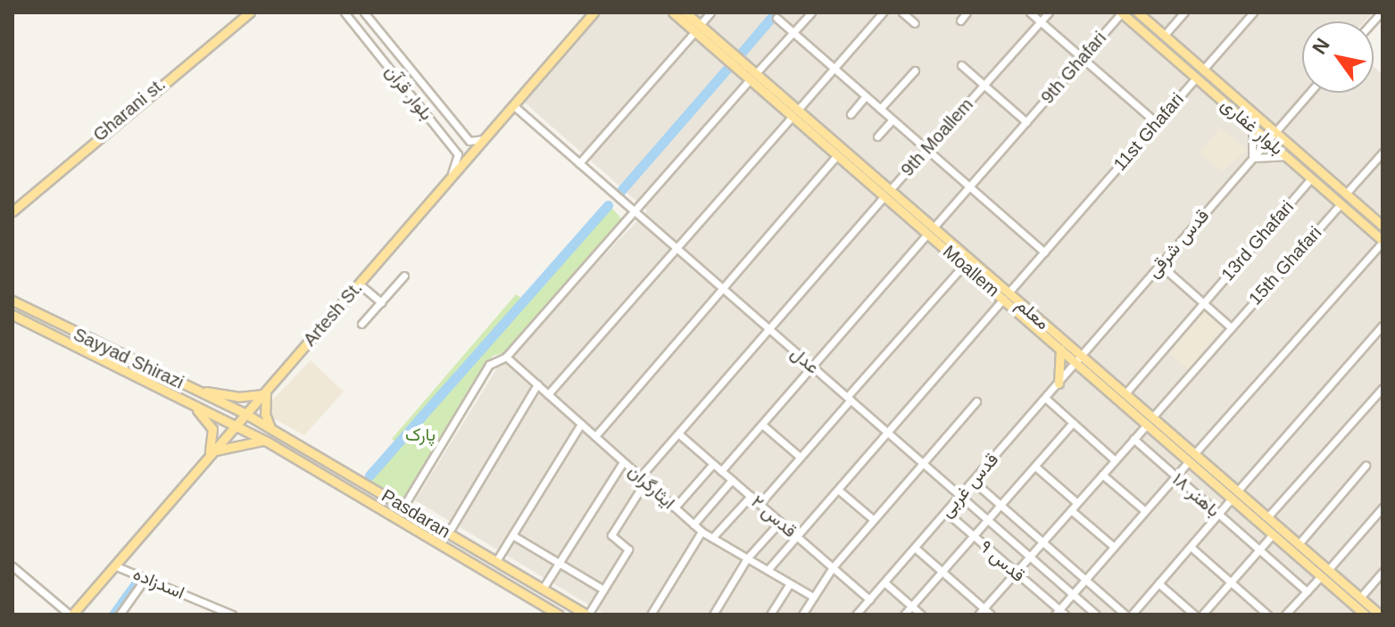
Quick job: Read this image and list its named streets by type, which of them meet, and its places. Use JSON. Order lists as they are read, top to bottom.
{
  "streets": {
    "main road": [
      "Gharani st.",
      "بلوار غفاری",
      "Moallem",
      "Artesh St.",
      "معلم",
      "Sayyad Shirazi",
      "Pasdaran"
    ],
    "street": [
      "9th Ghafari",
      "بلوار قرآن",
      "11st Ghafari",
      "9th Moallem",
      "13rd Ghafari",
      "قدس شرقی",
      "15th Ghafari",
      "عدل",
      "قدس غربی",
      "ایثارگران",
      "باهنر ۱۸",
      "قدس ۲",
      "قدس ۹",
      "اسدزاده"
    ]
  },
  "crossings": [
    ["9th Ghafari", "بلوار غفاری"],
    ["9th Ghafari", "Moallem"],
    ["9th Ghafari", "معلم"],
    ["9th Ghafari", "عدل"],
    ["9th Ghafari", "قدس ۲"],
    ["بلوار قرآن", "Artesh St."],
    ["بلوار غفاری", "11st Ghafari"],
    ["بلوار غفاری", "13rd Ghafari"],
    ["بلوار غفاری", "قدس شرقی"],
    ["بلوار غفاری", "15th Ghafari"],
    ["11st Ghafari", "Moallem"],
    ["11st Ghafari", "معلم"],
    ["11st Ghafari", "عدل"],
    ["11st Ghafari", "ایثارگران"],
    ["11st Ghafari", "قدس ۲"],
    ["9th Moallem", "Moallem"],
    ["9th Moallem", "عدل"],
    ["9th Moallem", "ایثارگران"],
    ["9th Moallem", "قدس ۲"],
    ["13rd Ghafari", "معلم"],
    ["قدس شرقی", "Moallem"],
    ["قدس شرقی", "معلم"],
    ["قدس شرقی", "قدس غربی"],
    ["15th Ghafari", "Moallem"],
    ["15th Ghafari", "معلم"],
    ["15th Ghafari", "عدل"],
    ["15th Ghafari", "باهنر ۱۸"],
    ["15th Ghafari", "قدس ۹"],
    ["Moallem", "معلم"],
    ["Moallem", "قدس غربی"],
    ["Artesh St.", "Sayyad Shirazi"],
    ["Artesh St.", "عدل"],
    ["Artesh St.", "Pasdaran"],
    ["Artesh St.", "اسدزاده"],
    ["معلم", "قدس غربی"],
    ["Sayyad Shirazi", "Pasdaran"],
    ["عدل", "قدس غربی"],
    ["قدس غربی", "قدس ۲"],
    ["قدس غربی", "قدس ۹"]
  ],
  "parks": ["پارک"],
  "north": "top left"
}
